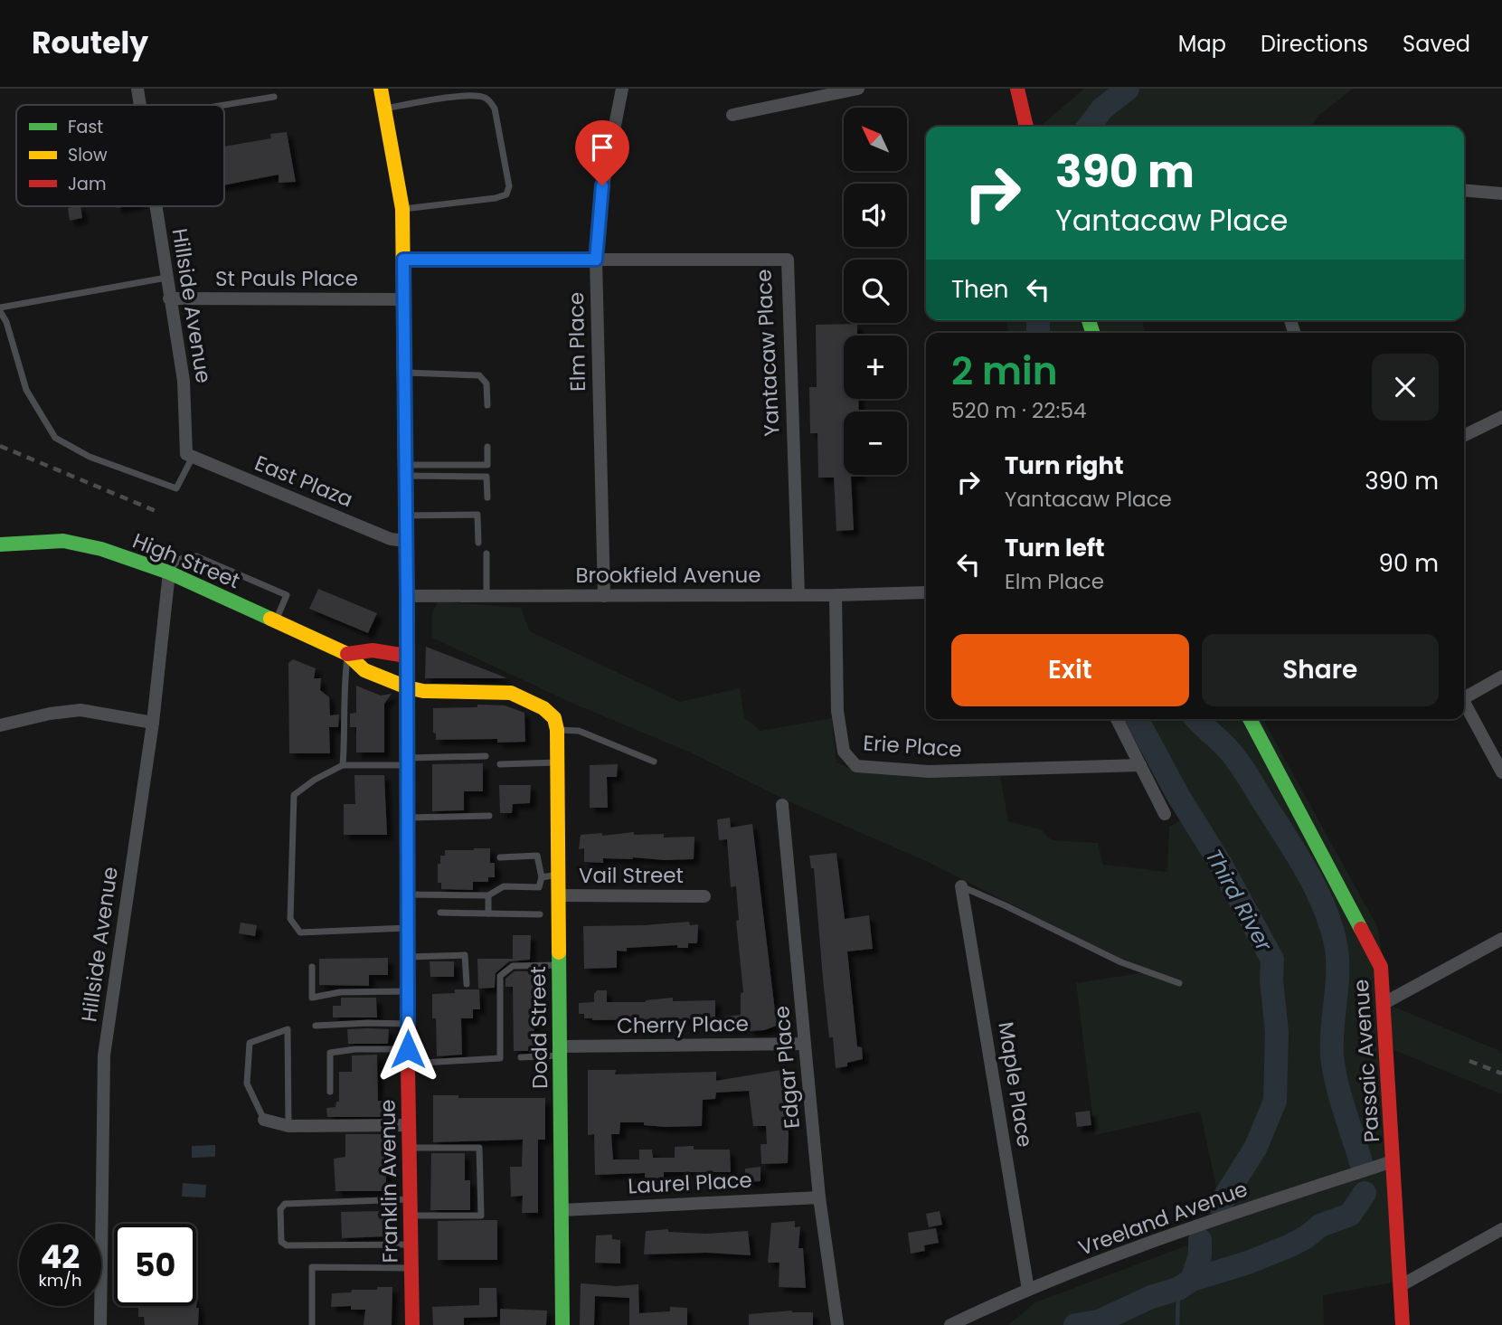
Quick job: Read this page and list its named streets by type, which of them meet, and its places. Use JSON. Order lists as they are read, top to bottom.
{
  "streets": {
    "street": [
      "St Pauls Place",
      "Hillside Avenue",
      "Elm Place",
      "Yantacaw Place",
      "East Plaza",
      "High Street",
      "Brookfield Avenue",
      "Erie Place",
      "Vail Street",
      "Cherry Place",
      "Dodd Street",
      "Passaic Avenue",
      "Edgar Place",
      "Maple Place",
      "Franklin Avenue",
      "Laurel Place",
      "Vreeland Avenue"
    ]
  },
  "crossings": [
    ["St Pauls Place", "Hillside Avenue"],
    ["St Pauls Place", "Franklin Avenue"],
    ["Hillside Avenue", "East Plaza"],
    ["Hillside Avenue", "High Street"],
    ["Elm Place", "Yantacaw Place"],
    ["Elm Place", "Brookfield Avenue"],
    ["Yantacaw Place", "Brookfield Avenue"],
    ["Yantacaw Place", "Franklin Avenue"],
    ["East Plaza", "Franklin Avenue"],
    ["High Street", "Dodd Street"],
    ["High Street", "Franklin Avenue"],
    ["Brookfield Avenue", "Erie Place"],
    ["Brookfield Avenue", "Franklin Avenue"],
    ["Vail Street", "Dodd Street"],
    ["Cherry Place", "Dodd Street"],
    ["Cherry Place", "Edgar Place"],
    ["Dodd Street", "Laurel Place"],
    ["Passaic Avenue", "Vreeland Avenue"],
    ["Edgar Place", "Laurel Place"],
    ["Maple Place", "Vreeland Avenue"]
  ],
  "water": ["Third River"],
  "legend": ["Fast", "Slow", "Jam"],
  "north": "top left",
  "page": {
    "header": "Routely",
    "nav": ["Map", "Directions", "Saved"],
    "map_buttons": ["+", "−"],
    "turn": ["390 m", "Yantacaw Place"],
    "then": "Then",
    "heading": ["2 min", "520 m · 22:54"],
    "list": [
      {
        "name": "Turn right",
        "note": "Yantacaw Place",
        "value": "390 m"
      },
      {
        "name": "Turn left",
        "note": "Elm Place",
        "value": "90 m"
      }
    ],
    "buttons": ["Exit", "Share"],
    "speed": "42 km/h",
    "limit": "50"
  }
}
